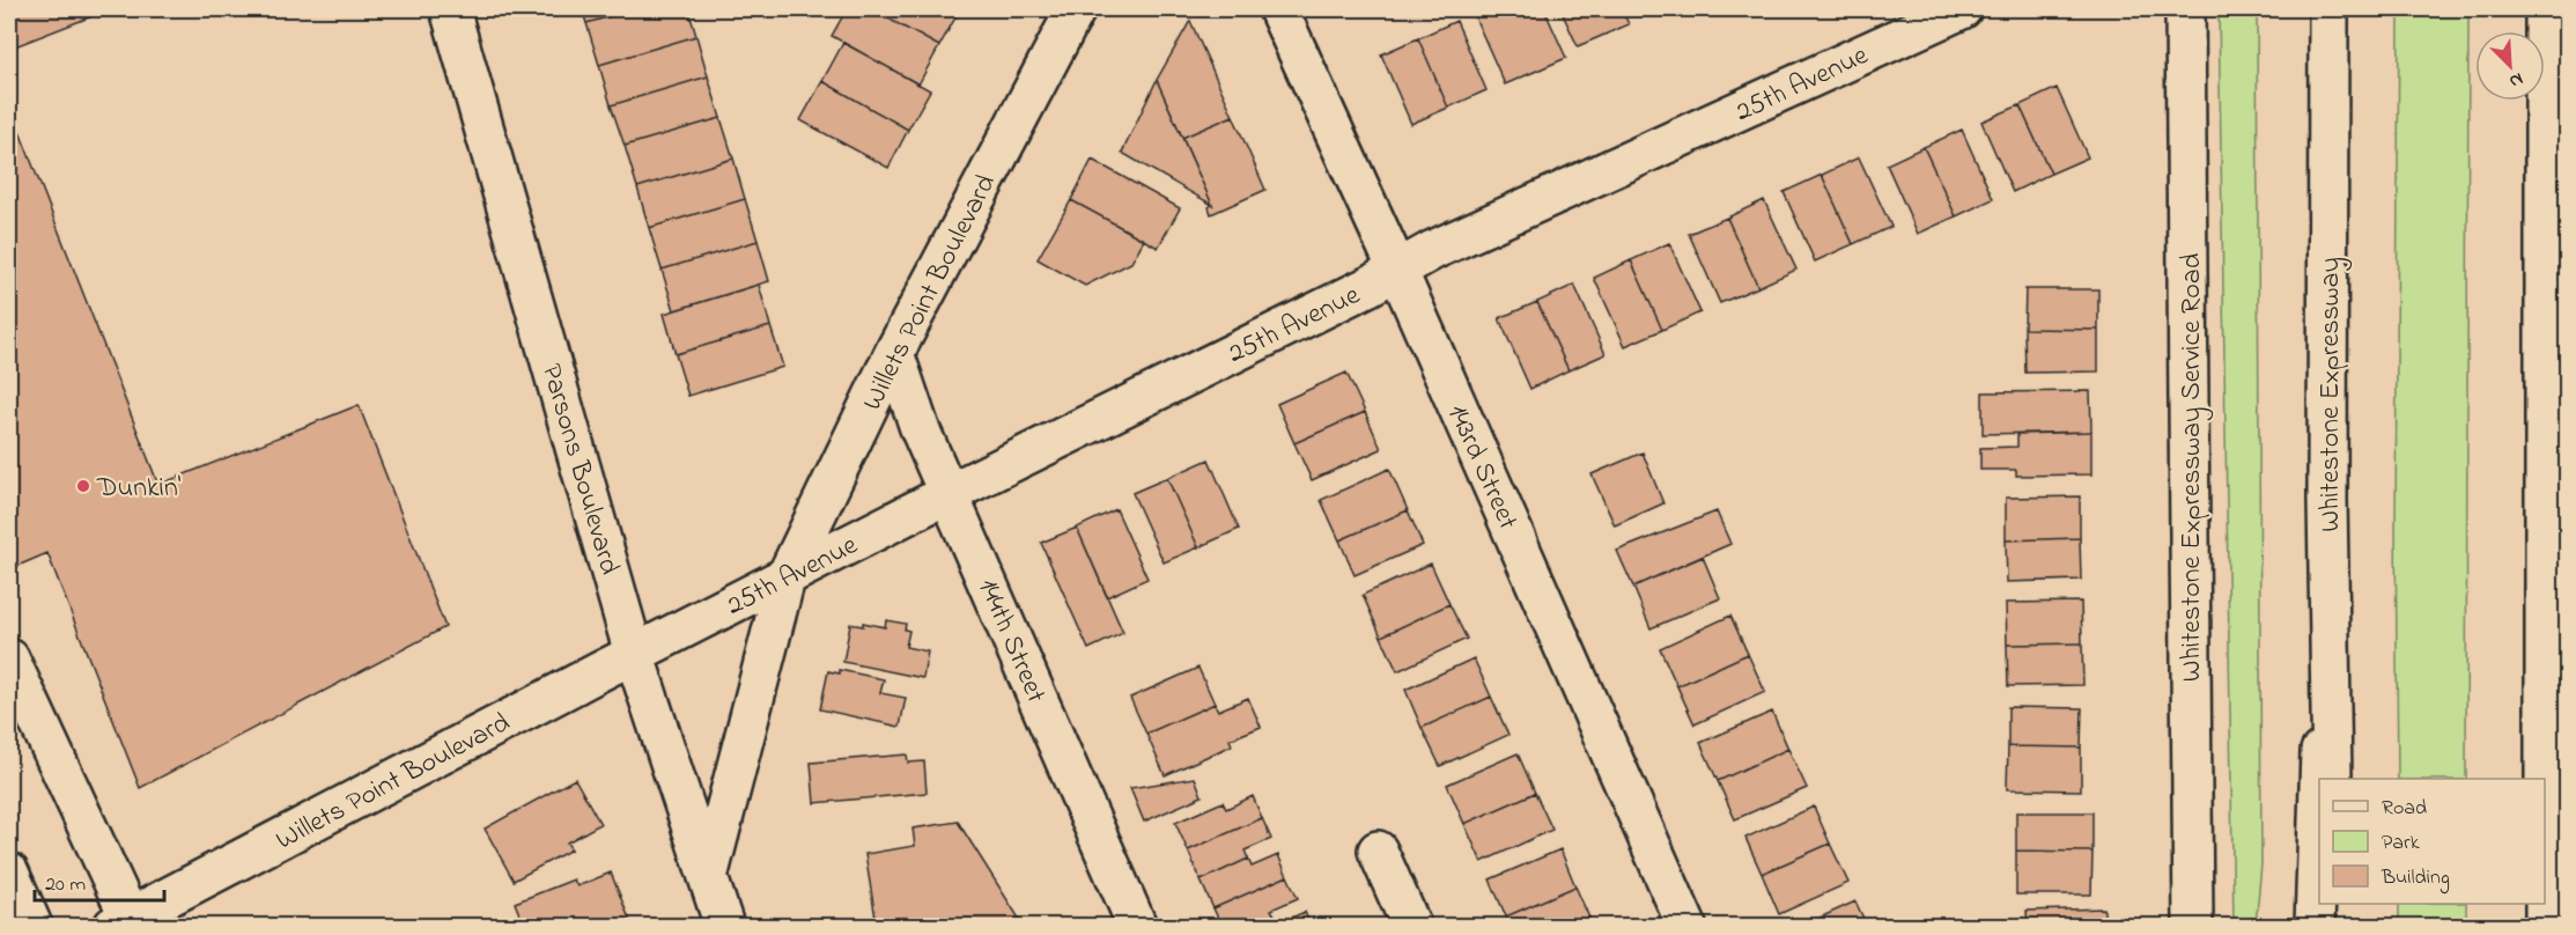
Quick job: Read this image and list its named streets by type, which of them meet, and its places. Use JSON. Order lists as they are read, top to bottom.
{
  "streets": {
    "main road": [
      "25th Avenue",
      "Willets Point Boulevard",
      "Whitestone Expressway",
      "143rd Street",
      "Whitestone Expressway Service Road",
      "Parsons Boulevard",
      "144th Street"
    ]
  },
  "crossings": [
    ["25th Avenue", "Willets Point Boulevard"],
    ["25th Avenue", "143rd Street"],
    ["25th Avenue", "Parsons Boulevard"],
    ["25th Avenue", "144th Street"],
    ["Willets Point Boulevard", "Parsons Boulevard"],
    ["Willets Point Boulevard", "144th Street"]
  ],
  "places": ["Dunkin'"],
  "legend": ["Road", "Park", "Building"],
  "scale_bar": "20 m",
  "north": "bottom right"
}
